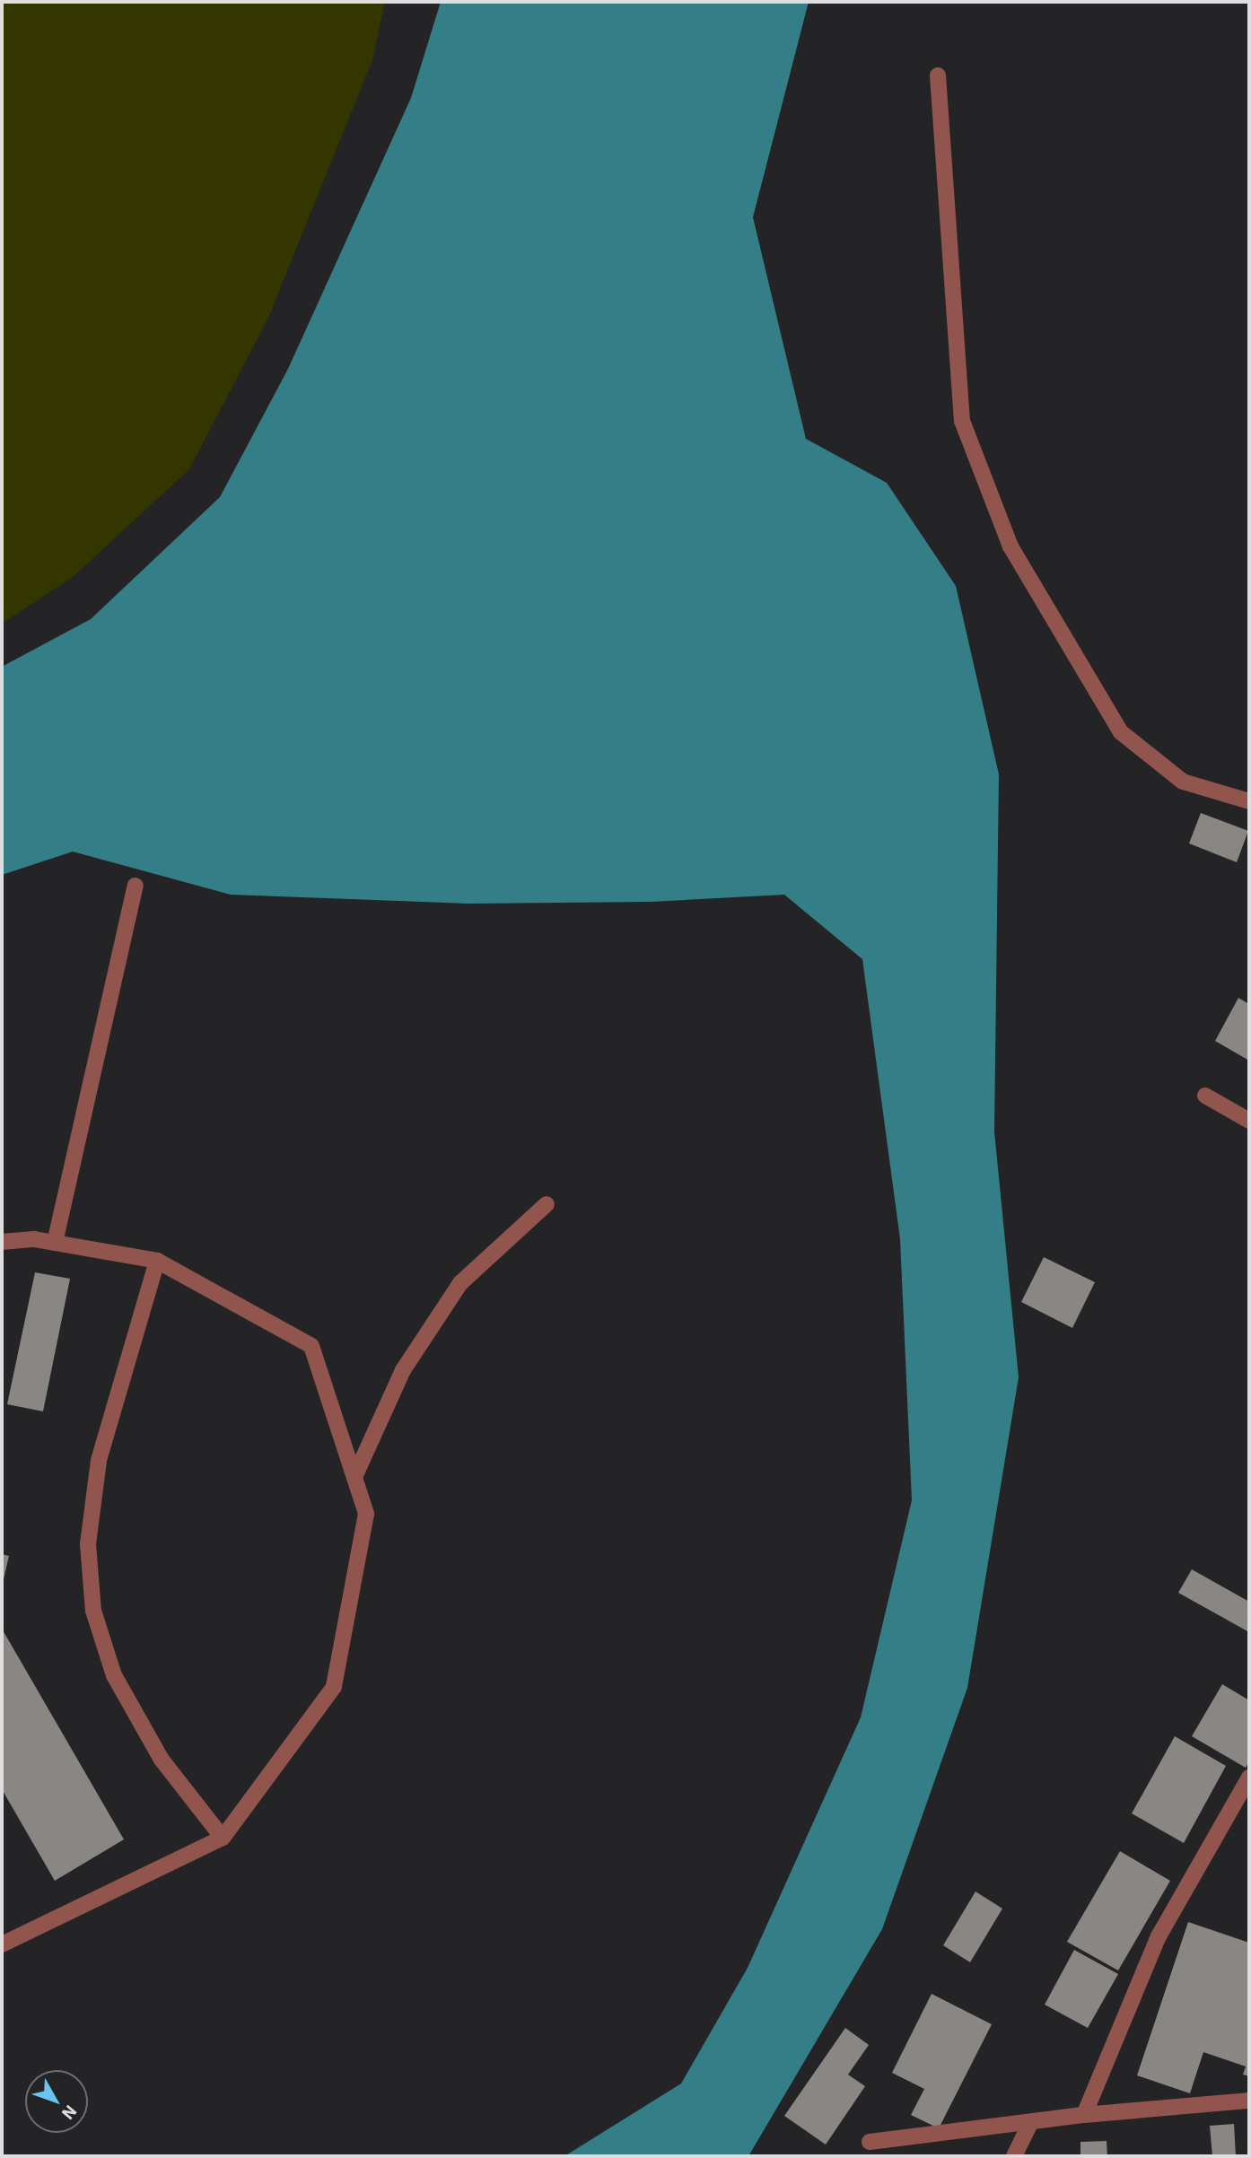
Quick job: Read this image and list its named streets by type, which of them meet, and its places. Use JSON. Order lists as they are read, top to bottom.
{
  "north": "bottom right"
}
